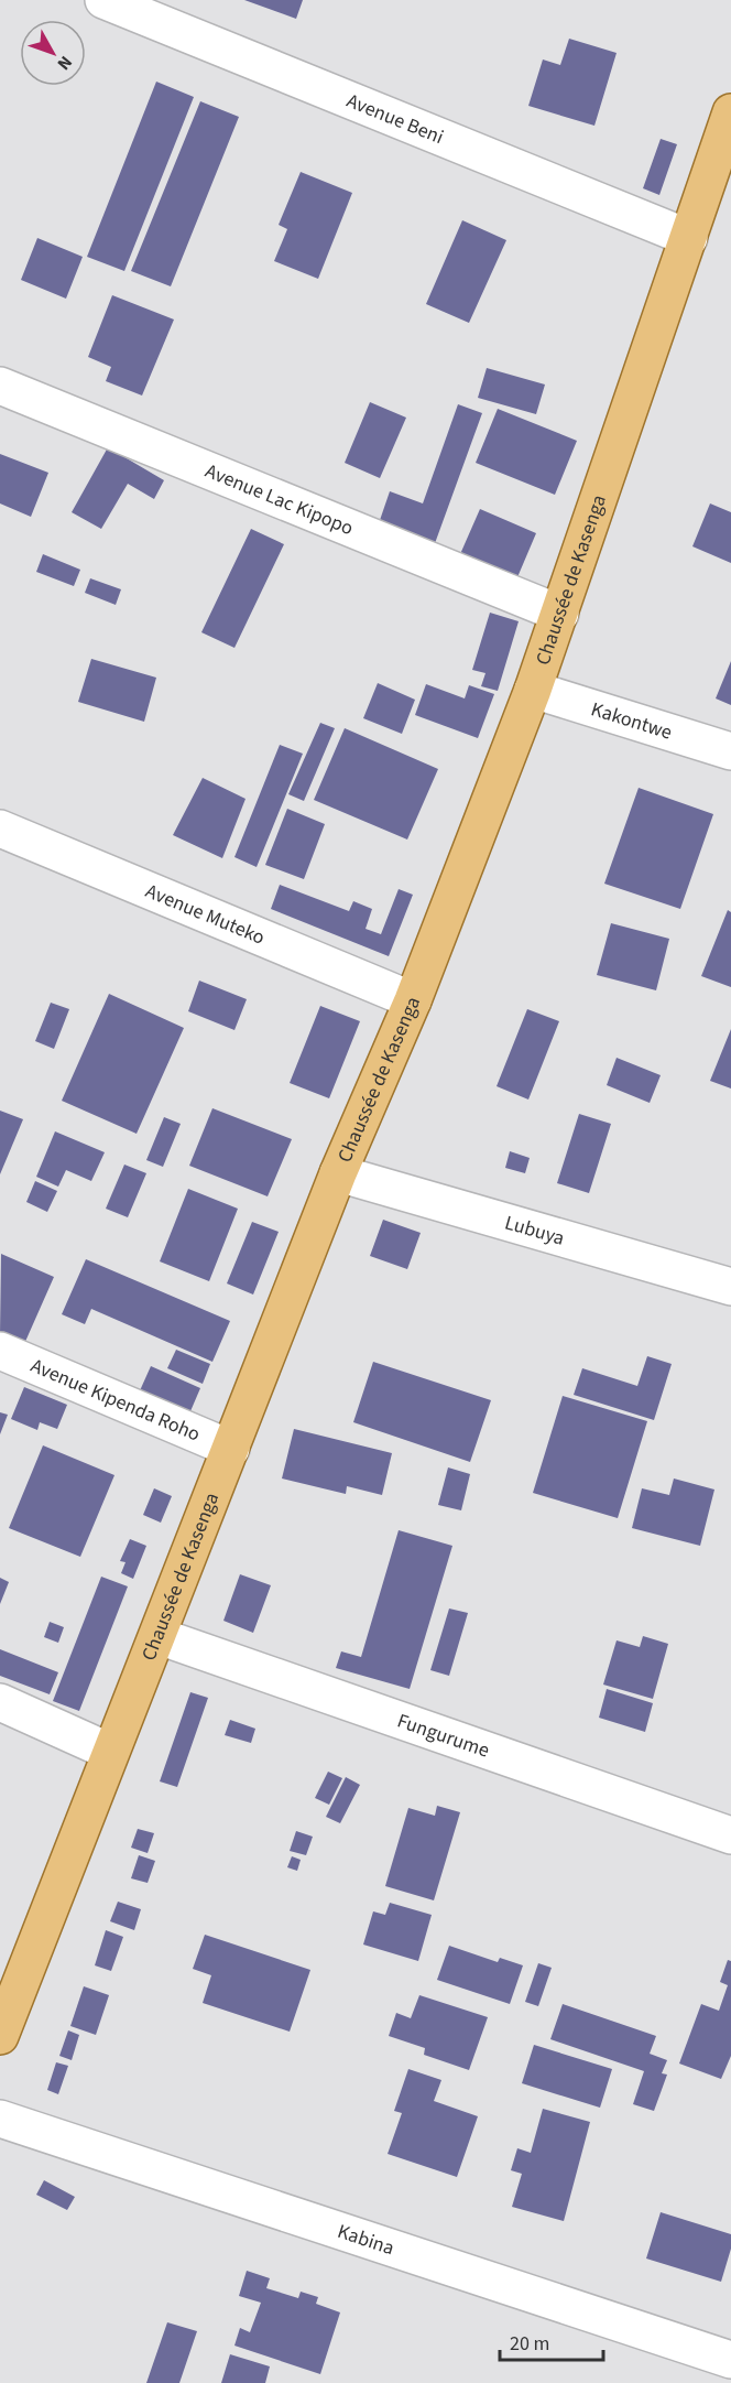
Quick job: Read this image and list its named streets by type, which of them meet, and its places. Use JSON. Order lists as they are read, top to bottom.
{
  "streets": {
    "main road": ["Chaussée de Kasenga"],
    "street": [
      "Avenue Beni",
      "Avenue Lac Kipopo",
      "Kakontwe",
      "Avenue Muteko",
      "Lubuya",
      "Avenue Kipenda Roho",
      "Fungurume",
      "Kabina"
    ]
  },
  "crossings": [
    ["Avenue Beni", "Chaussée de Kasenga"],
    ["Avenue Lac Kipopo", "Chaussée de Kasenga"],
    ["Chaussée de Kasenga", "Kakontwe"],
    ["Chaussée de Kasenga", "Avenue Muteko"],
    ["Chaussée de Kasenga", "Lubuya"],
    ["Chaussée de Kasenga", "Avenue Kipenda Roho"],
    ["Chaussée de Kasenga", "Fungurume"]
  ],
  "scale_bar": "20 m",
  "north": "bottom right"
}
